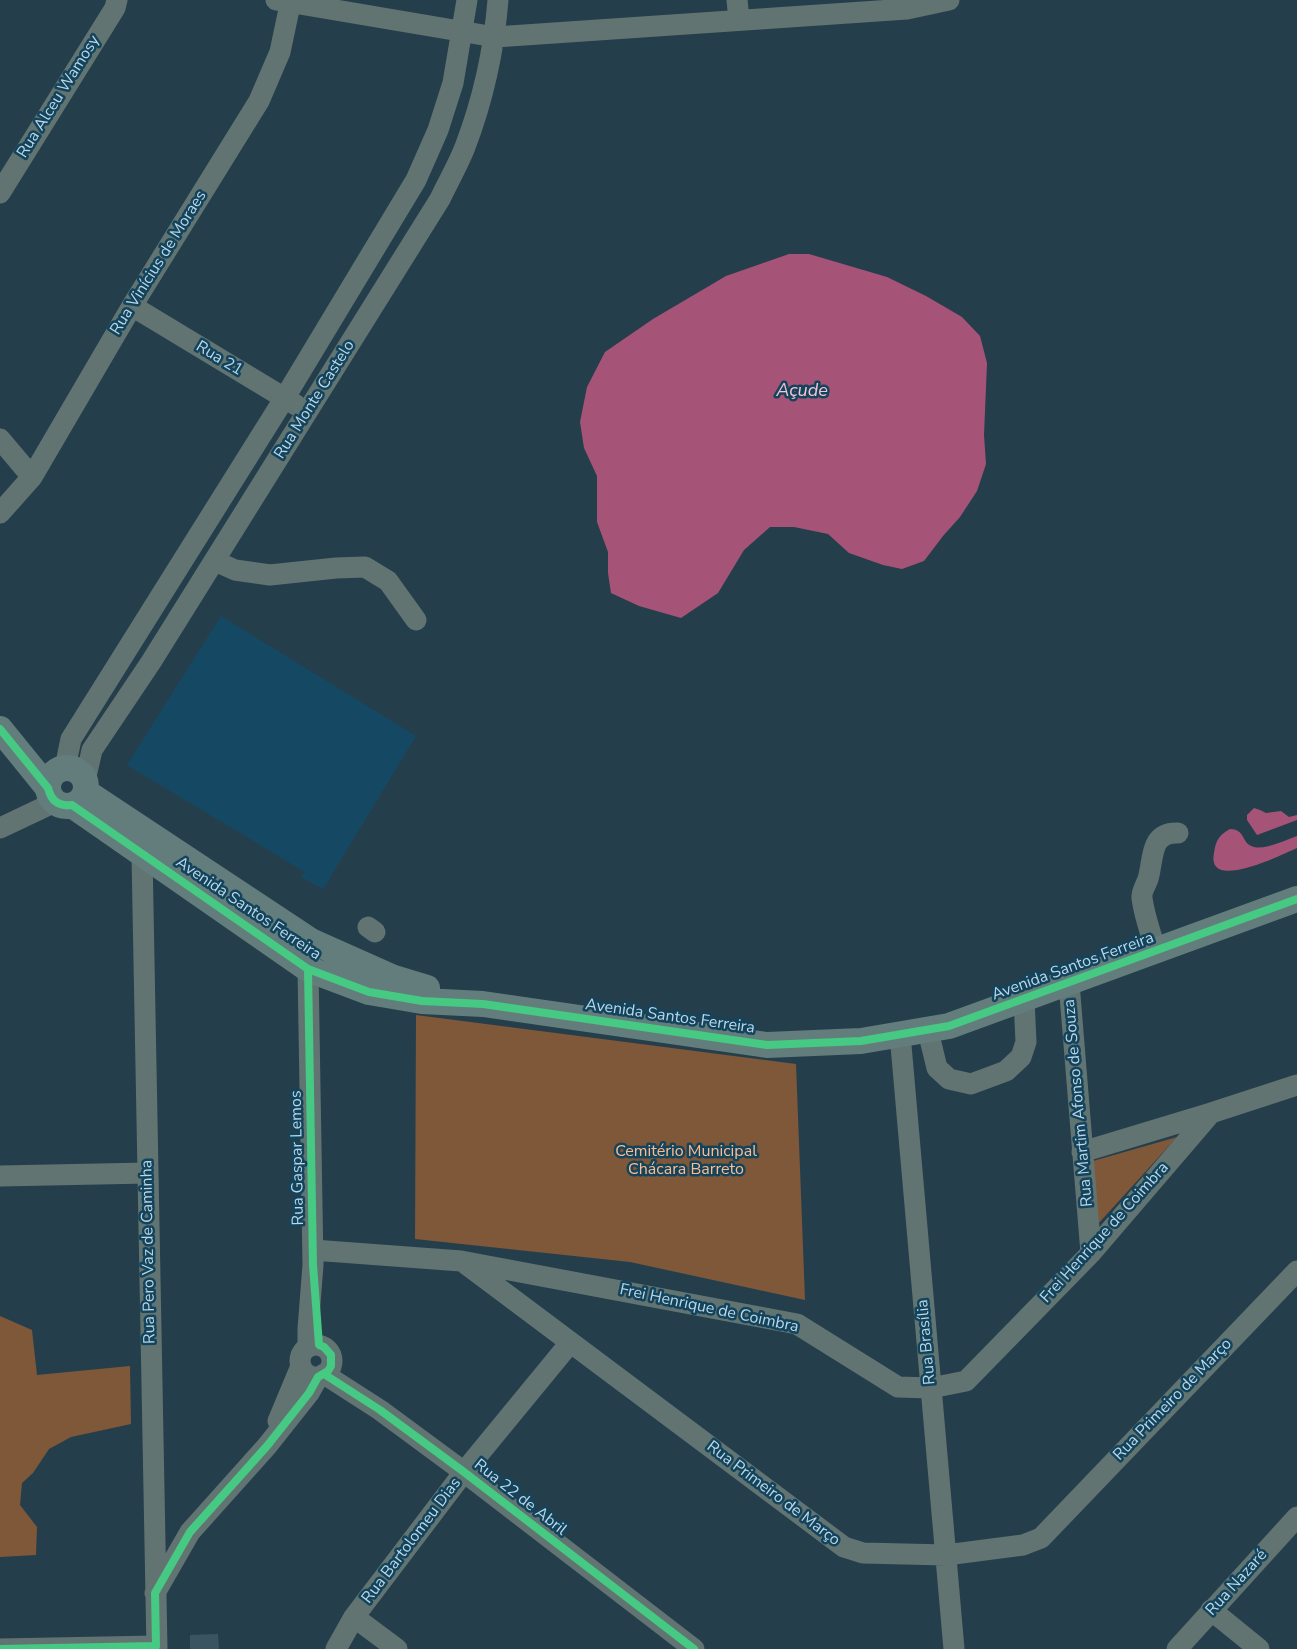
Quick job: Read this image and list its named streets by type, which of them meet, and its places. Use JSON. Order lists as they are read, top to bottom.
{
  "streets": {
    "main road": ["Avenida Santos Ferreira"],
    "street": [
      "Rua Alceu Wamosy",
      "Rua Vinícius de Moraes",
      "Rua 21",
      "Rua Monte Castelo",
      "Rua Martim Afonso de Souza",
      "Rua Gaspar Lemos",
      "Frei Henrique de Coimbra",
      "Rua Pero Vaz de Caminha",
      "Rua Brasília",
      "Rua Primeiro de Março",
      "Rua 22 de Abril",
      "Rua Bartolomeu Dias",
      "Rua Nazaré"
    ]
  },
  "crossings": [
    ["Rua Vinícius de Moraes", "Rua 21"],
    ["Rua 21", "Rua Monte Castelo"],
    ["Rua Monte Castelo", "Avenida Santos Ferreira"],
    ["Avenida Santos Ferreira", "Rua Martim Afonso de Souza"],
    ["Avenida Santos Ferreira", "Rua Gaspar Lemos"],
    ["Avenida Santos Ferreira", "Rua Pero Vaz de Caminha"],
    ["Avenida Santos Ferreira", "Rua Brasília"],
    ["Rua Martim Afonso de Souza", "Frei Henrique de Coimbra"],
    ["Rua Gaspar Lemos", "Frei Henrique de Coimbra"],
    ["Rua Gaspar Lemos", "Rua 22 de Abril"],
    ["Frei Henrique de Coimbra", "Rua Brasília"],
    ["Frei Henrique de Coimbra", "Rua Primeiro de Março"],
    ["Rua Brasília", "Rua Primeiro de Março"],
    ["Rua Primeiro de Março", "Rua Bartolomeu Dias"],
    ["Rua 22 de Abril", "Rua Bartolomeu Dias"]
  ],
  "water": ["Açude"],
  "parks": ["Cemitério Municipal Chácara Barreto"]
}
